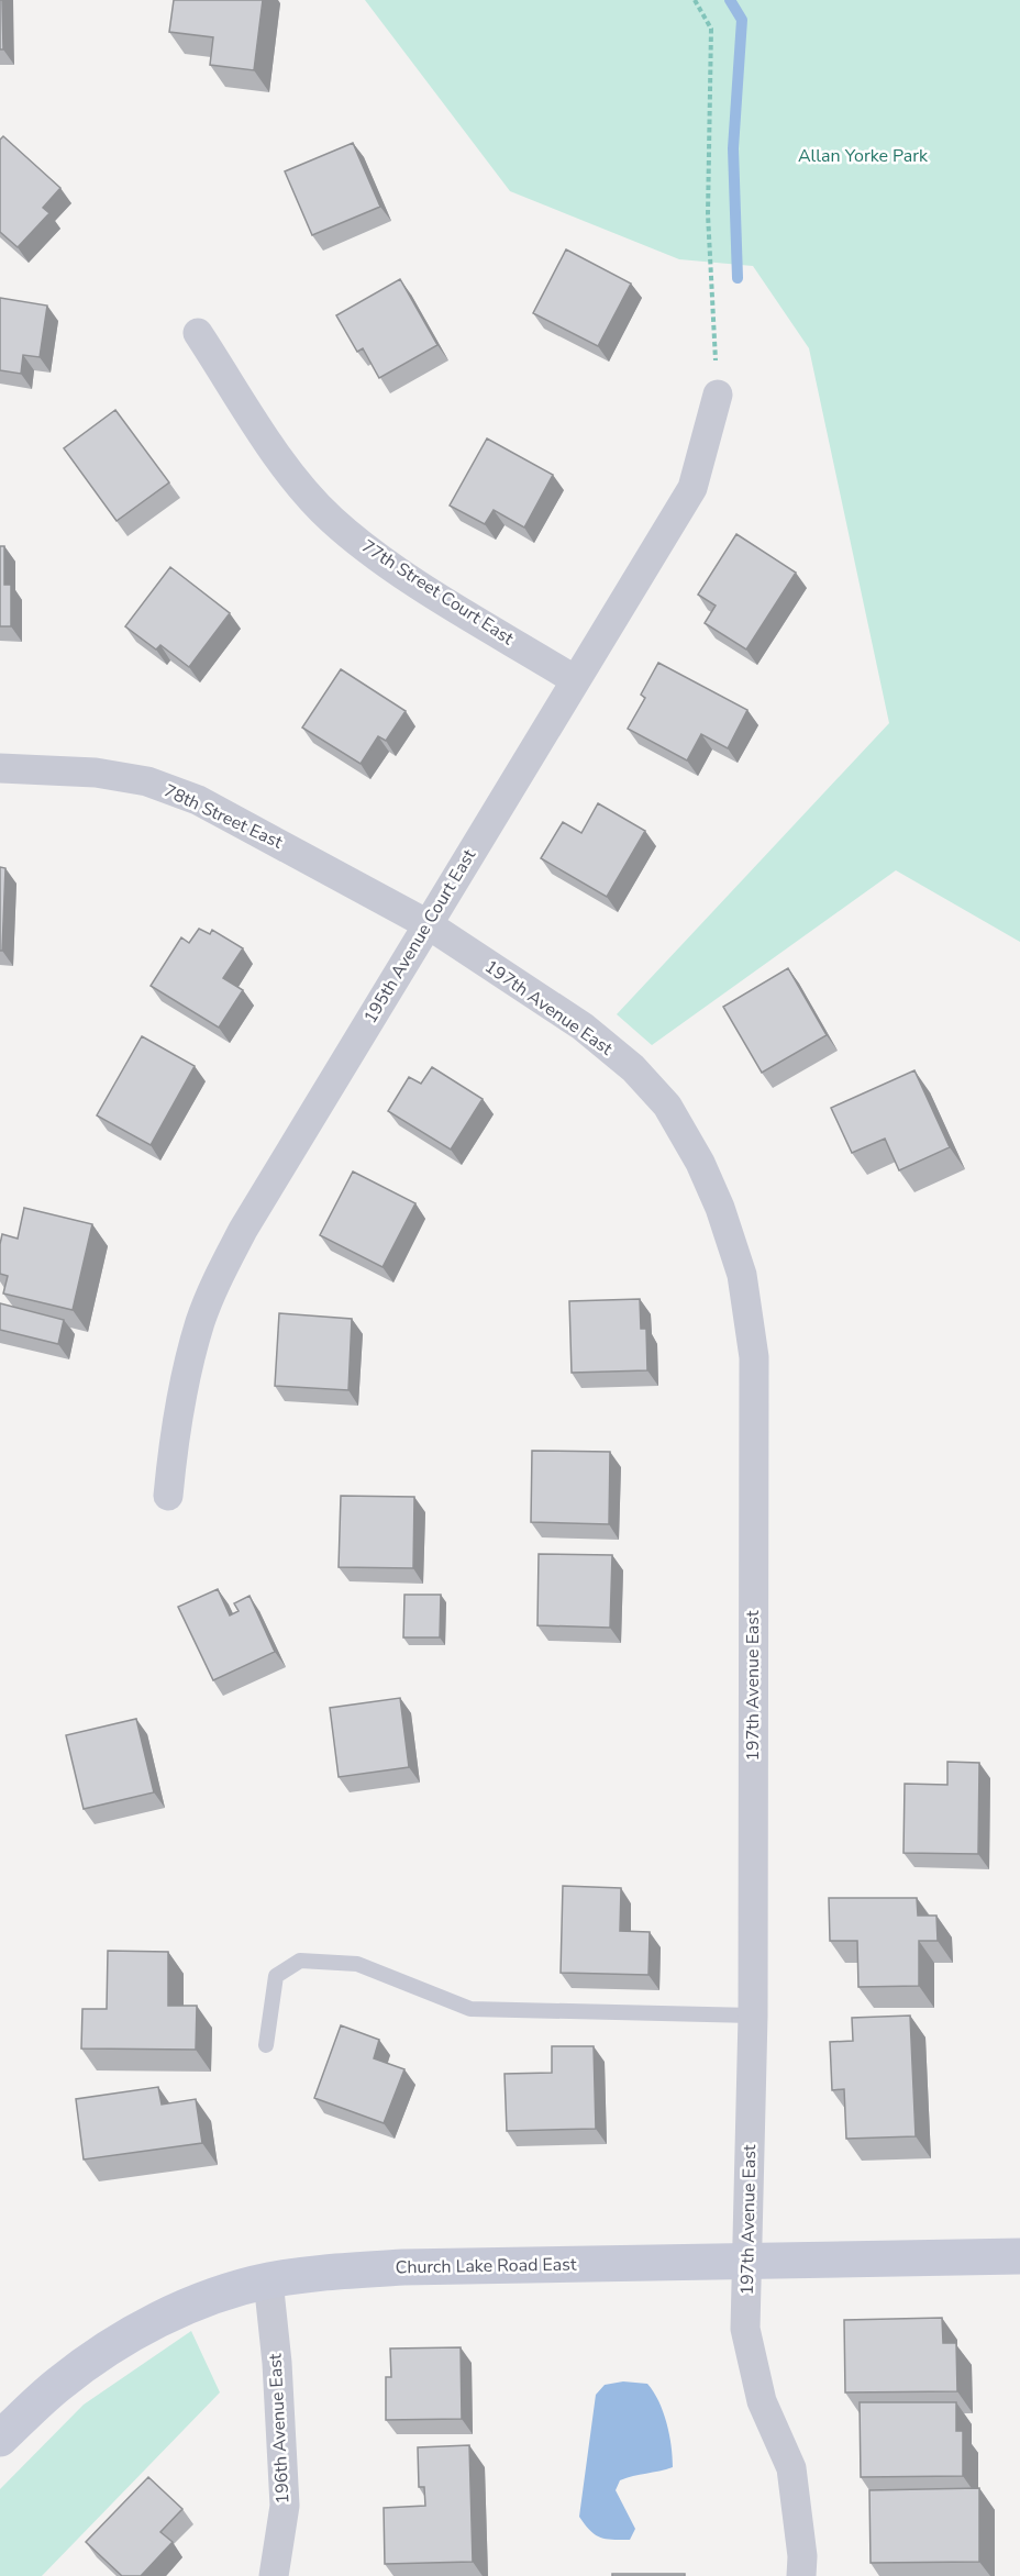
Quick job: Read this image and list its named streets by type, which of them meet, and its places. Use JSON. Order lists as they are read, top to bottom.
{
  "streets": {
    "street": [
      "77th Street Court East",
      "78th Street East",
      "195th Avenue Court East",
      "197th Avenue East",
      "Church Lake Road East",
      "196th Avenue East"
    ]
  },
  "crossings": [
    ["77th Street Court East", "195th Avenue Court East"],
    ["78th Street East", "195th Avenue Court East"],
    ["78th Street East", "197th Avenue East"],
    ["195th Avenue Court East", "197th Avenue East"],
    ["197th Avenue East", "Church Lake Road East"],
    ["Church Lake Road East", "196th Avenue East"]
  ],
  "parks": ["Allan Yorke Park"]
}
